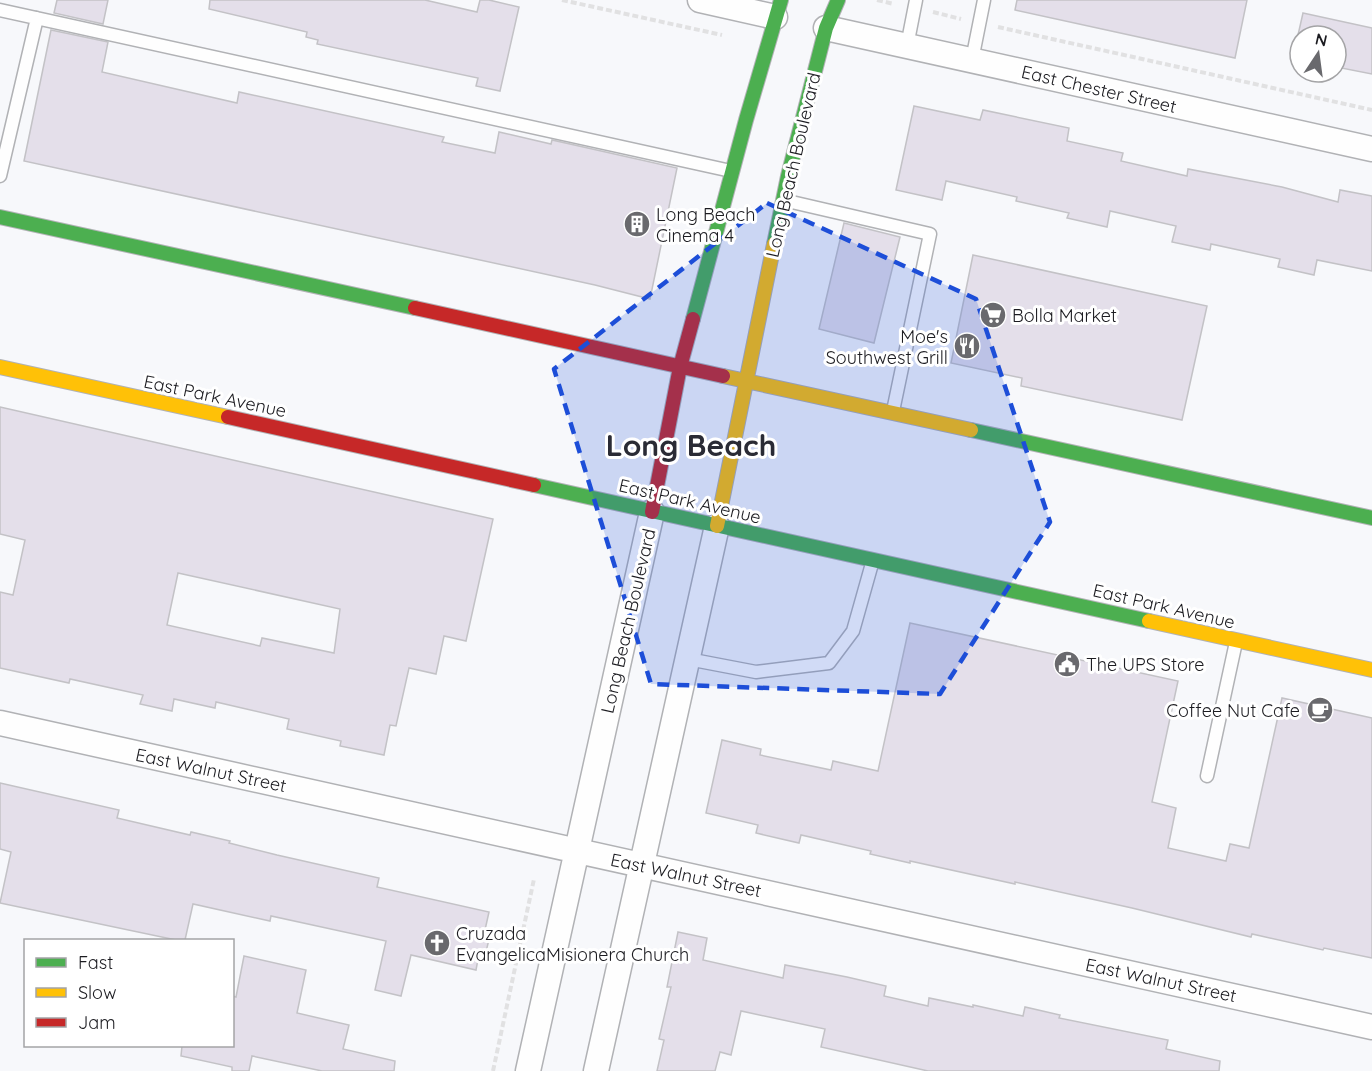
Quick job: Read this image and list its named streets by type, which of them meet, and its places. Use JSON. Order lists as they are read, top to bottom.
{
  "streets": {
    "main road": ["Long Beach Boulevard", "East Park Avenue"],
    "street": ["East Chester Street", "East Walnut Street"]
  },
  "crossings": [
    ["East Chester Street", "Long Beach Boulevard"],
    ["Long Beach Boulevard", "East Park Avenue"],
    ["Long Beach Boulevard", "East Walnut Street"]
  ],
  "districts": ["Long Beach"],
  "places": {
    "building": ["Long Beach Cinema 4"],
    "supermarket": ["Bolla Market"],
    "restaurant": ["Moe's Southwest Grill"],
    "public building": ["The UPS Store"],
    "cafe": ["Coffee Nut Cafe"],
    "church": ["Cruzada EvangelicaMisionera Church"]
  },
  "legend": ["Fast", "Slow", "Jam"],
  "north": "top"
}
